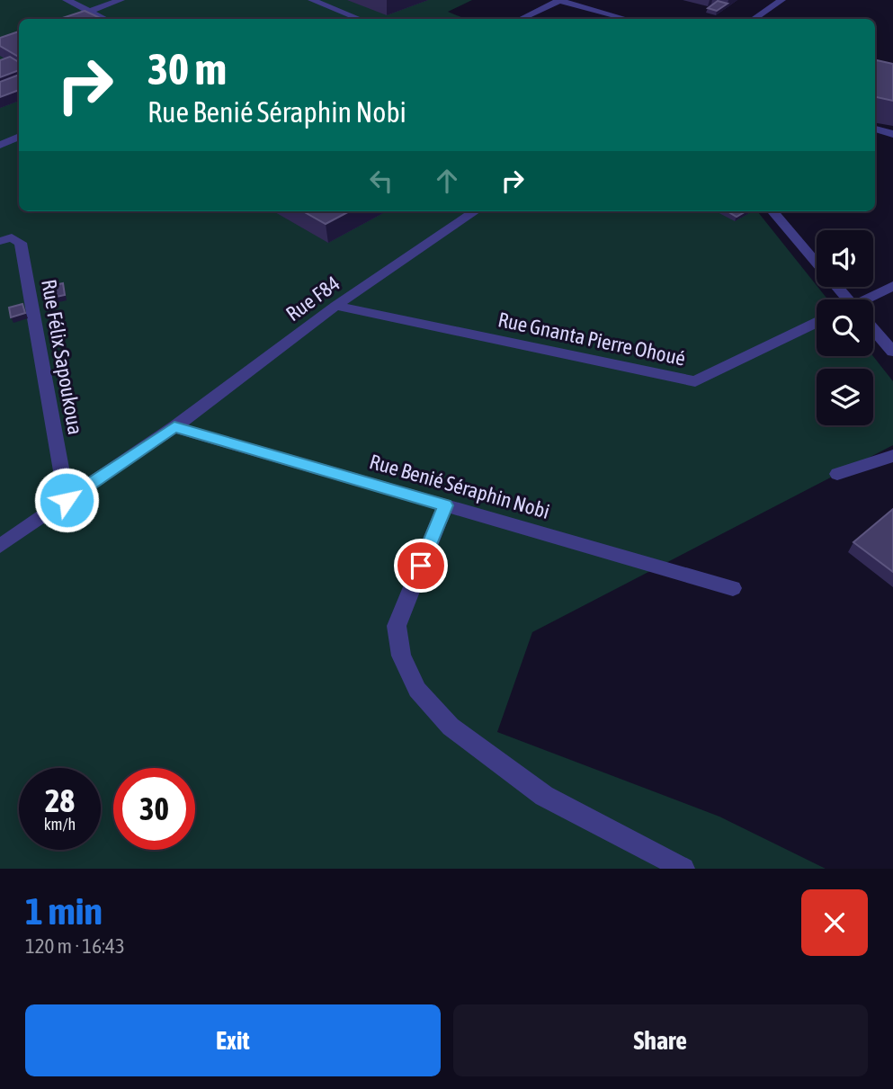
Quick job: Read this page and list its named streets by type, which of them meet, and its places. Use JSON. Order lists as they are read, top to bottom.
{
  "streets": {
    "street": [
      "Rue F84",
      "Rue Gnanta Pierre Ohoué",
      "Rue Félix Sapoukoua",
      "Rue Benié Séraphin Nobi"
    ]
  },
  "crossings": [
    ["Rue F84", "Rue Gnanta Pierre Ohoué"],
    ["Rue F84", "Rue Félix Sapoukoua"],
    ["Rue F84", "Rue Benié Séraphin Nobi"]
  ],
  "page": {
    "turn": ["30 m", "Rue Benié Séraphin Nobi"],
    "speed": "28 km/h",
    "limit": "30",
    "heading": ["1 min", "120 m · 16:43"],
    "buttons": ["Exit", "Share"]
  }
}
